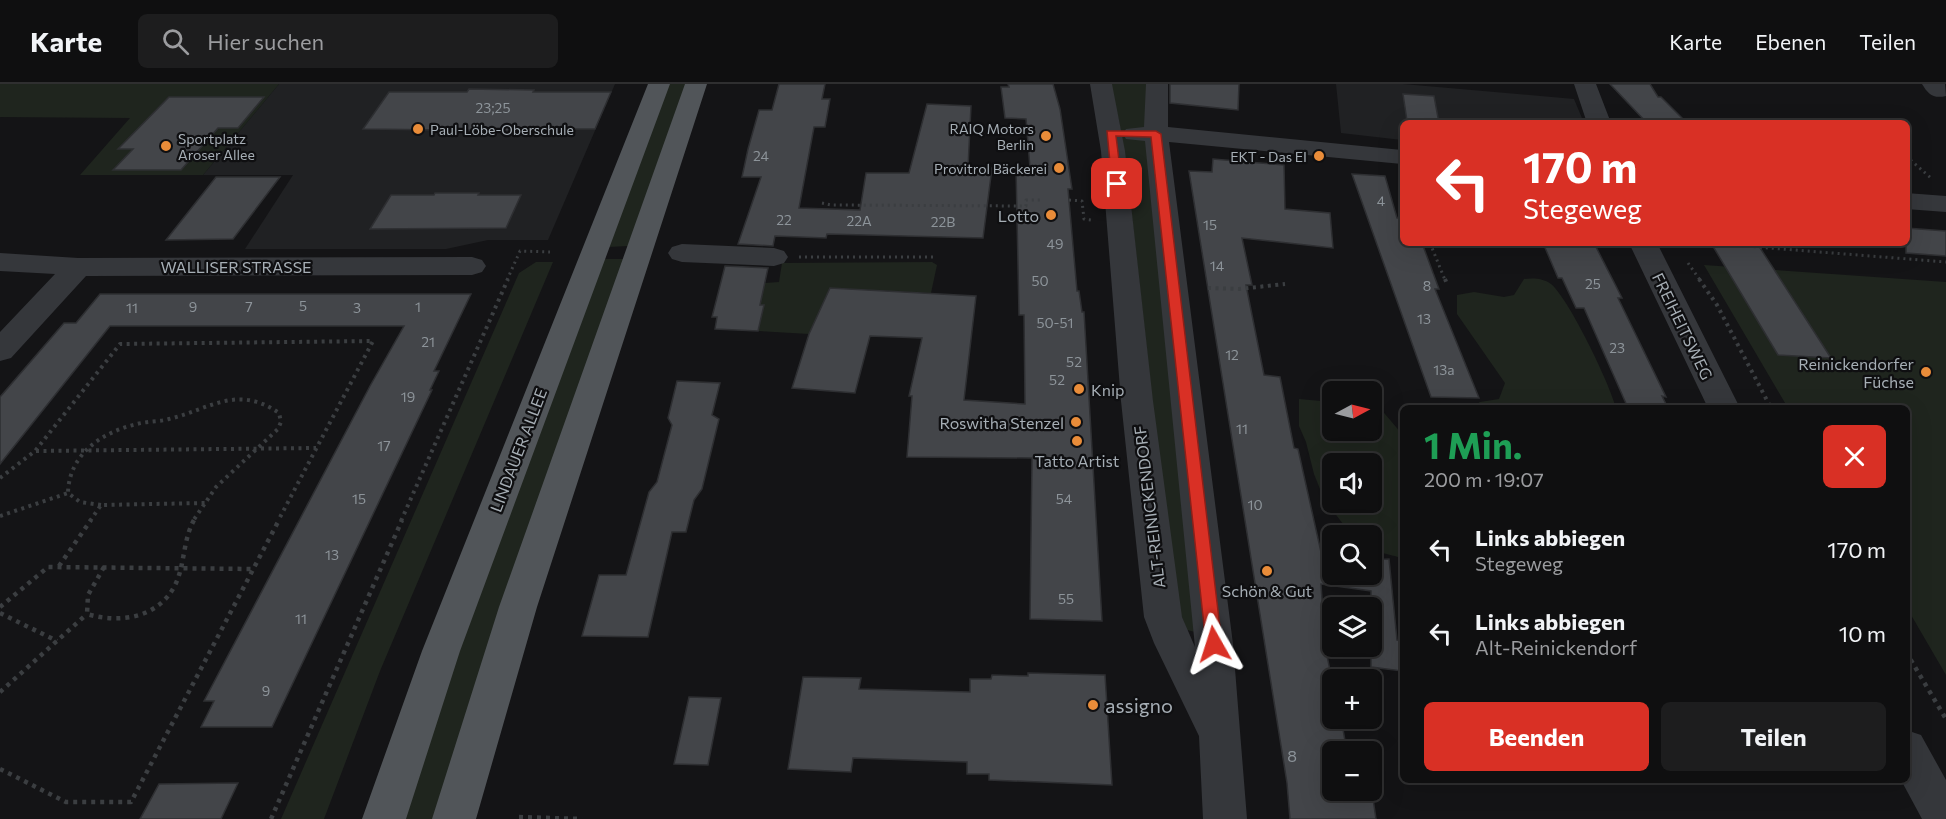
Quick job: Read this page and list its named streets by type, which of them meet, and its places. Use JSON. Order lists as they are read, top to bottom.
{
  "streets": {
    "main road": ["LINDAUER ALLEE"],
    "street": ["WALLISER STRASSE", "FREIHEITSWEG", "ALT-REINICKENDORF"]
  },
  "places": [
    "Paul-Löbe-Oberschule",
    "RAIQ Motors Berlin",
    "Sportplatz Aroser Allee",
    "EKT - Das EI",
    "Provitrol Bäckerei",
    "Lotto",
    "Reinickendorfer Füchse",
    "Knip",
    "Roswitha Stenzel",
    "Tatto Artist",
    "Schön & Gut",
    "assigno"
  ],
  "house_numbers": [
    "23;25",
    "24",
    "4",
    "22",
    "22A",
    "22B",
    "15",
    "49",
    "14",
    "50",
    "25",
    "8",
    "5",
    "9",
    "7",
    "1",
    "11",
    "3",
    "13",
    "50-51",
    "21",
    "23",
    "12",
    "52",
    "13a",
    "52",
    "19",
    "11",
    "17",
    "15",
    "54",
    "10",
    "13",
    "55",
    "11",
    "9",
    "8"
  ],
  "north": "right",
  "page": {
    "header": "Karte",
    "search": "Hier suchen",
    "nav": ["Karte", "Ebenen", "Teilen"],
    "turn": ["170 m", "Stegeweg"],
    "map_buttons": ["+", "−"],
    "heading": ["1 Min.", "200 m · 19:07"],
    "list": [
      {
        "name": "Links abbiegen",
        "note": "Stegeweg",
        "value": "170 m"
      },
      {
        "name": "Links abbiegen",
        "note": "Alt-Reinickendorf",
        "value": "10 m"
      }
    ],
    "buttons": ["Beenden", "Teilen"]
  }
}
